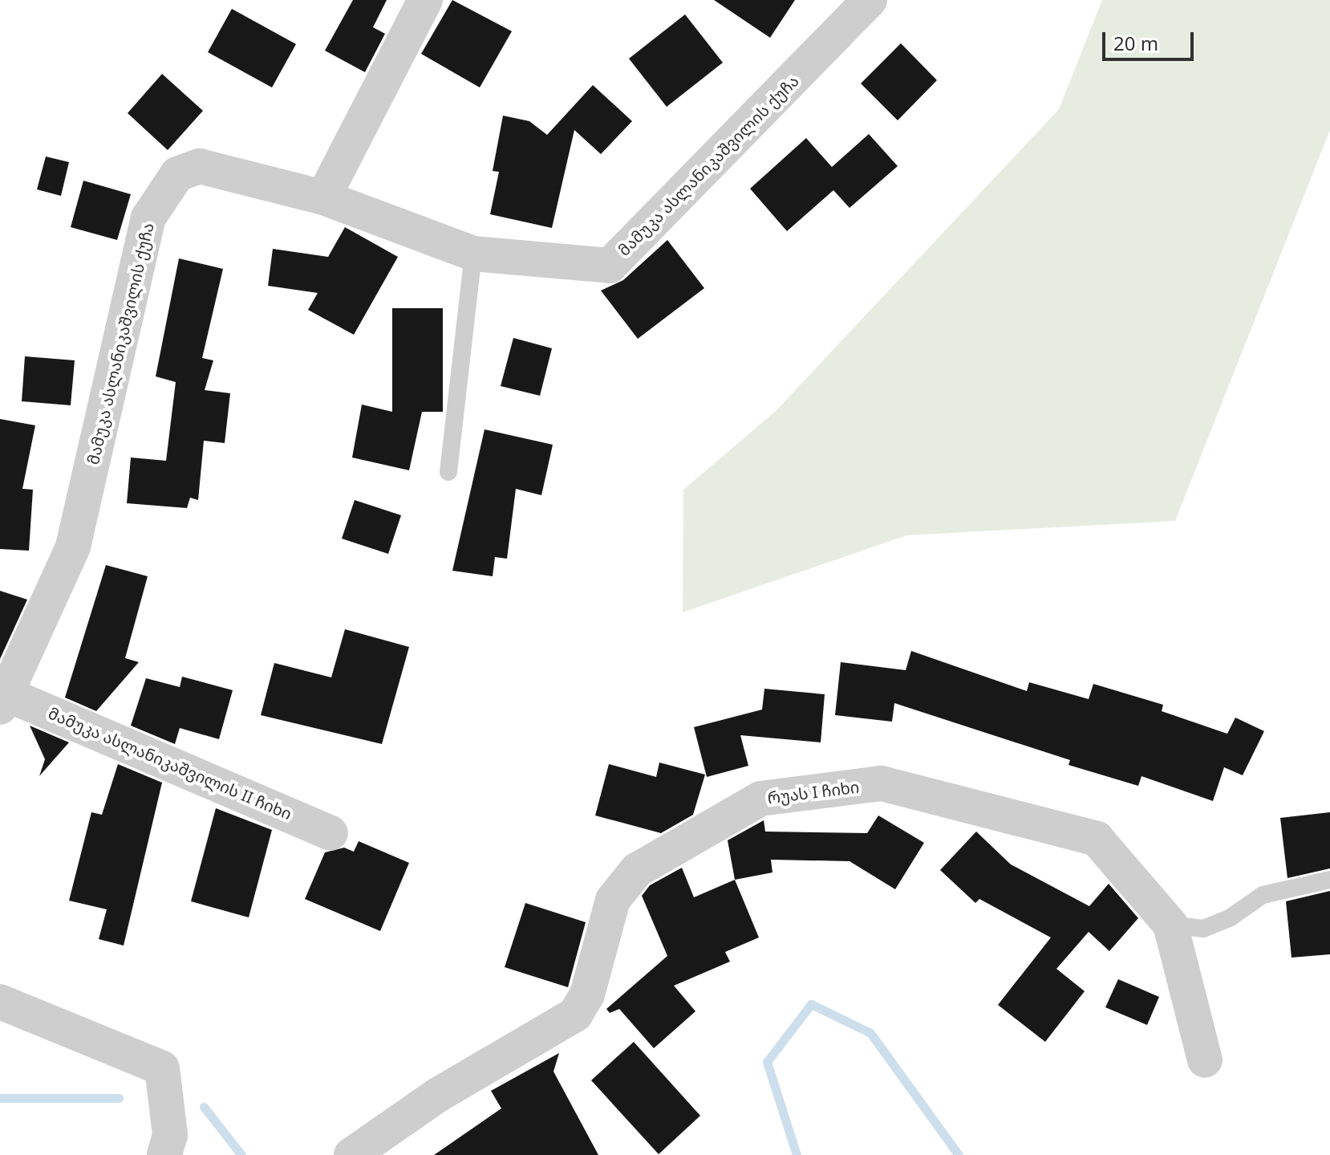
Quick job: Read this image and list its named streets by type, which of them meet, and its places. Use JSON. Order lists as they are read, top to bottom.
{
  "streets": {
    "street": ["მამუკა ასლანიკაშვილის ქუჩა", "მამუკა ასლანიკაშვილის II ჩიხი", "რუას I ჩიხი"]
  },
  "crossings": [
    ["მამუკა ასლანიკაშვილის ქუჩა", "მამუკა ასლანიკაშვილის II ჩიხი"]
  ],
  "scale_bar": "20 m"
}
